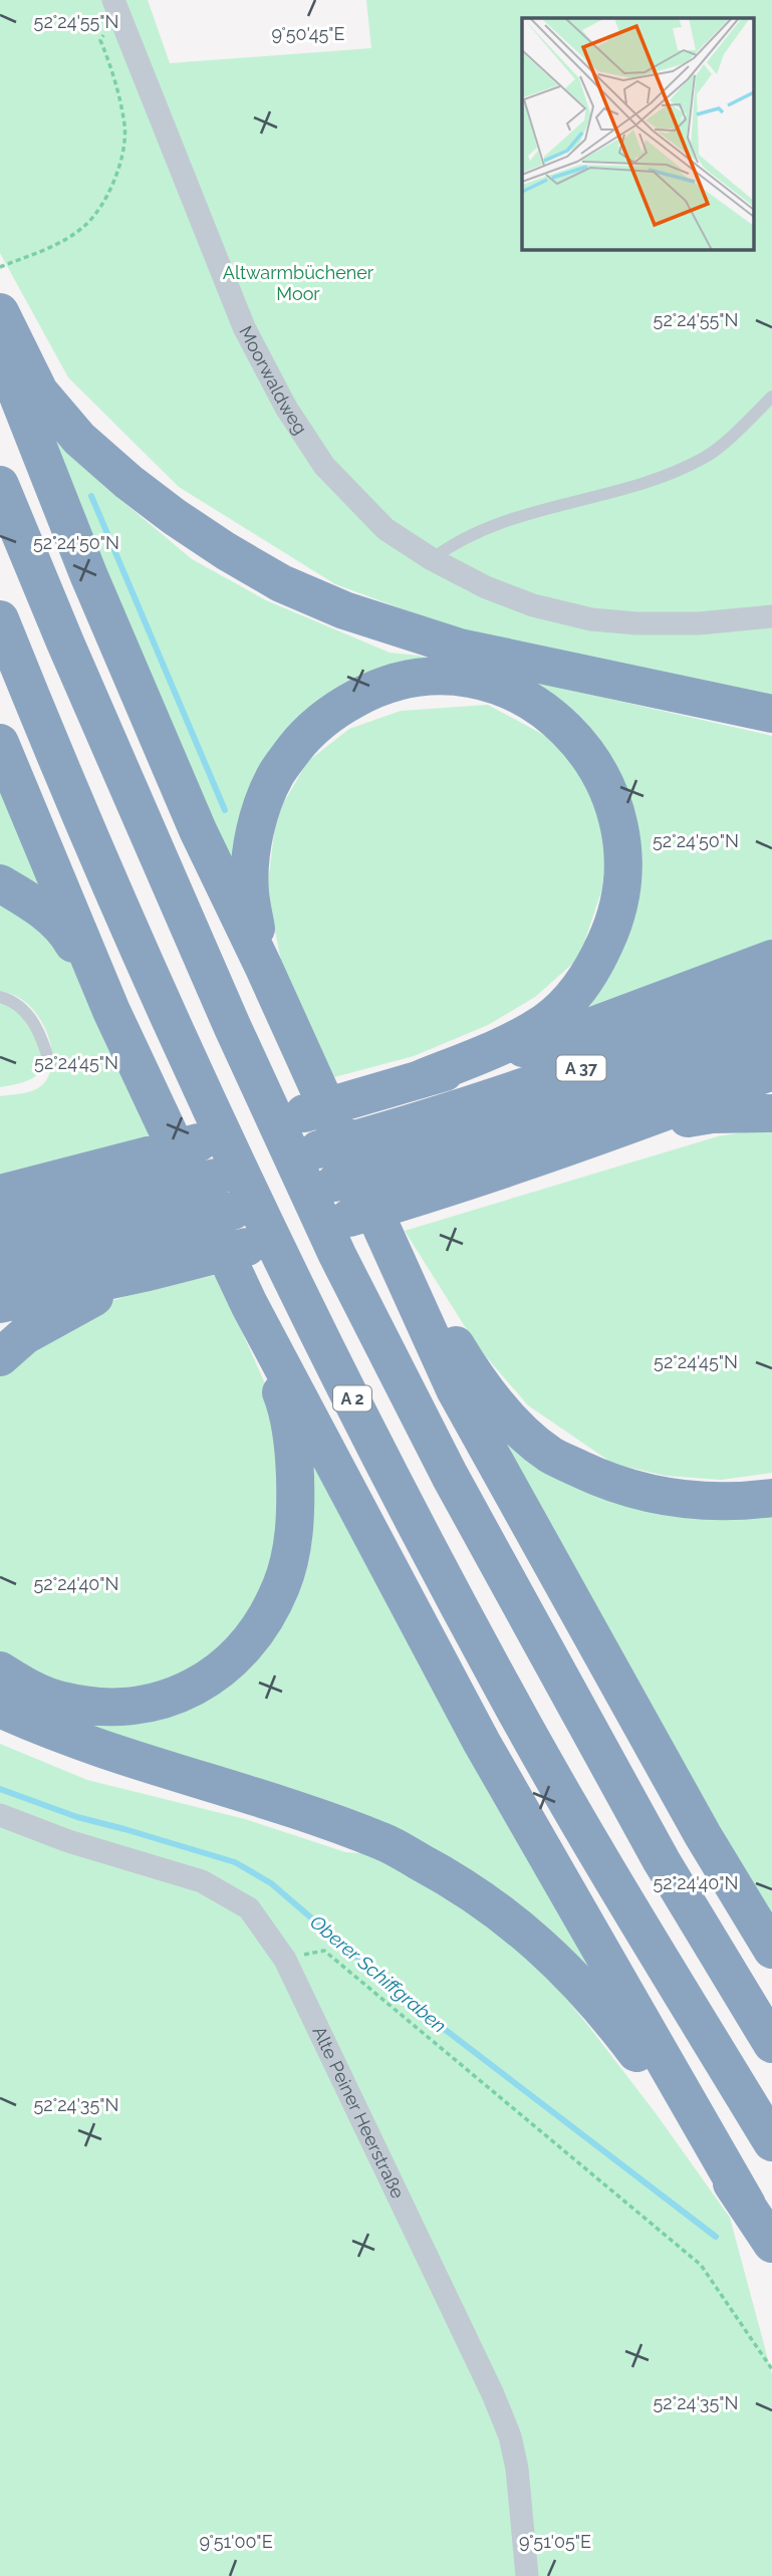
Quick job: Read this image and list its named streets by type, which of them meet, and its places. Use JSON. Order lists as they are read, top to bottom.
{
  "streets": {
    "highway": ["A 37", "A 2"],
    "street": ["Moorwaldweg", "Alte Peiner Heerstraße"]
  },
  "water": ["Oberer Schiffgraben"],
  "parks": ["Altwarmbüchener Moor"],
  "coordinates": [
    "52°24'55\"N",
    "9°50'45\"E",
    "52°24'50\"N",
    "52°24'45\"N",
    "52°24'40\"N",
    "52°24'35\"N",
    "9°51'00\"E",
    "9°51'05\"E"
  ]
}
